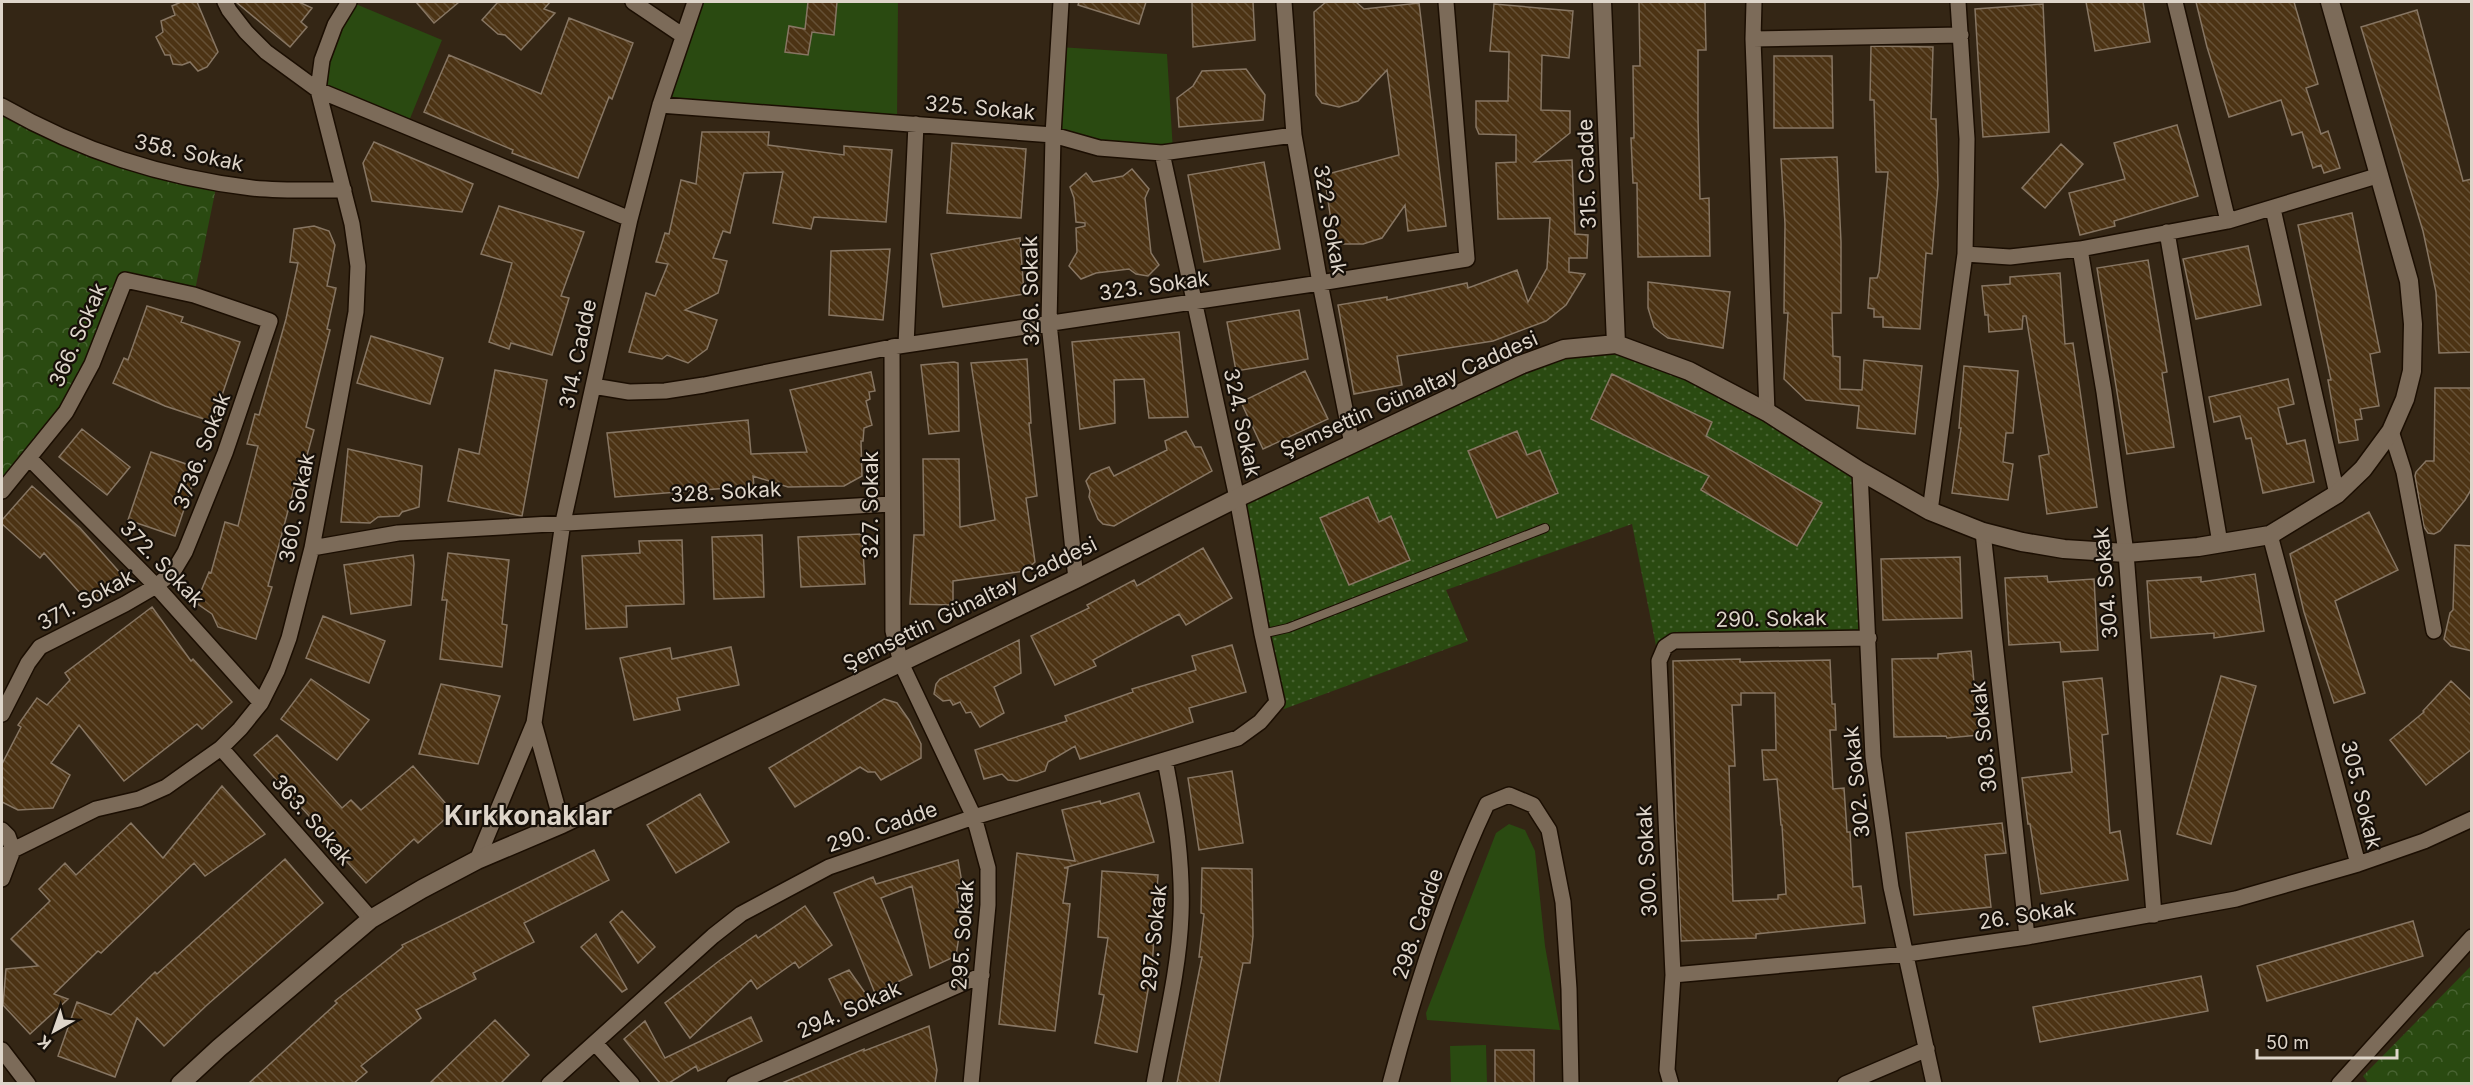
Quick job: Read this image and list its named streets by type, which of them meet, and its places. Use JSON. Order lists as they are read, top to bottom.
{
  "streets": {
    "street": [
      "325. Sokak",
      "358. Sokak",
      "315. Cadde",
      "322. Sokak",
      "323. Sokak",
      "326. Sokak",
      "366. Sokak",
      "314. Cadde",
      "Şemsettin Günaltay Caddesi",
      "324. Sokak",
      "3736. Sokak",
      "328. Sokak",
      "327. Sokak",
      "360. Sokak",
      "372. Sokak",
      "304. Sokak",
      "371. Sokak",
      "290. Sokak",
      "303. Sokak",
      "302. Sokak",
      "305. Sokak",
      "363. Sokak",
      "290. Cadde",
      "300. Sokak",
      "26. Sokak",
      "298. Cadde",
      "295. Sokak",
      "297. Sokak",
      "294. Sokak"
    ]
  },
  "crossings": [
    ["325. Sokak", "322. Sokak"],
    ["325. Sokak", "326. Sokak"],
    ["325. Sokak", "314. Cadde"],
    ["325. Sokak", "324. Sokak"],
    ["325. Sokak", "327. Sokak"],
    ["358. Sokak", "360. Sokak"],
    ["315. Cadde", "Şemsettin Günaltay Caddesi"],
    ["322. Sokak", "323. Sokak"],
    ["322. Sokak", "Şemsettin Günaltay Caddesi"],
    ["323. Sokak", "326. Sokak"],
    ["323. Sokak", "314. Cadde"],
    ["323. Sokak", "324. Sokak"],
    ["323. Sokak", "327. Sokak"],
    ["326. Sokak", "Şemsettin Günaltay Caddesi"],
    ["366. Sokak", "3736. Sokak"],
    ["366. Sokak", "372. Sokak"],
    ["314. Cadde", "328. Sokak"],
    ["Şemsettin Günaltay Caddesi", "324. Sokak"],
    ["Şemsettin Günaltay Caddesi", "327. Sokak"],
    ["Şemsettin Günaltay Caddesi", "304. Sokak"],
    ["Şemsettin Günaltay Caddesi", "303. Sokak"],
    ["Şemsettin Günaltay Caddesi", "302. Sokak"],
    ["Şemsettin Günaltay Caddesi", "305. Sokak"],
    ["Şemsettin Günaltay Caddesi", "363. Sokak"],
    ["Şemsettin Günaltay Caddesi", "295. Sokak"],
    ["324. Sokak", "290. Cadde"],
    ["3736. Sokak", "372. Sokak"],
    ["3736. Sokak", "371. Sokak"],
    ["328. Sokak", "327. Sokak"],
    ["328. Sokak", "360. Sokak"],
    ["327. Sokak", "295. Sokak"],
    ["360. Sokak", "372. Sokak"],
    ["360. Sokak", "363. Sokak"],
    ["372. Sokak", "371. Sokak"],
    ["304. Sokak", "305. Sokak"],
    ["304. Sokak", "26. Sokak"],
    ["290. Sokak", "302. Sokak"],
    ["290. Sokak", "300. Sokak"],
    ["303. Sokak", "26. Sokak"],
    ["302. Sokak", "26. Sokak"],
    ["305. Sokak", "26. Sokak"],
    ["290. Cadde", "295. Sokak"],
    ["290. Cadde", "297. Sokak"],
    ["300. Sokak", "26. Sokak"],
    ["295. Sokak", "294. Sokak"]
  ],
  "districts": ["Kırkkonaklar"],
  "scale_bar": "50 m",
  "north": "bottom left"
}
